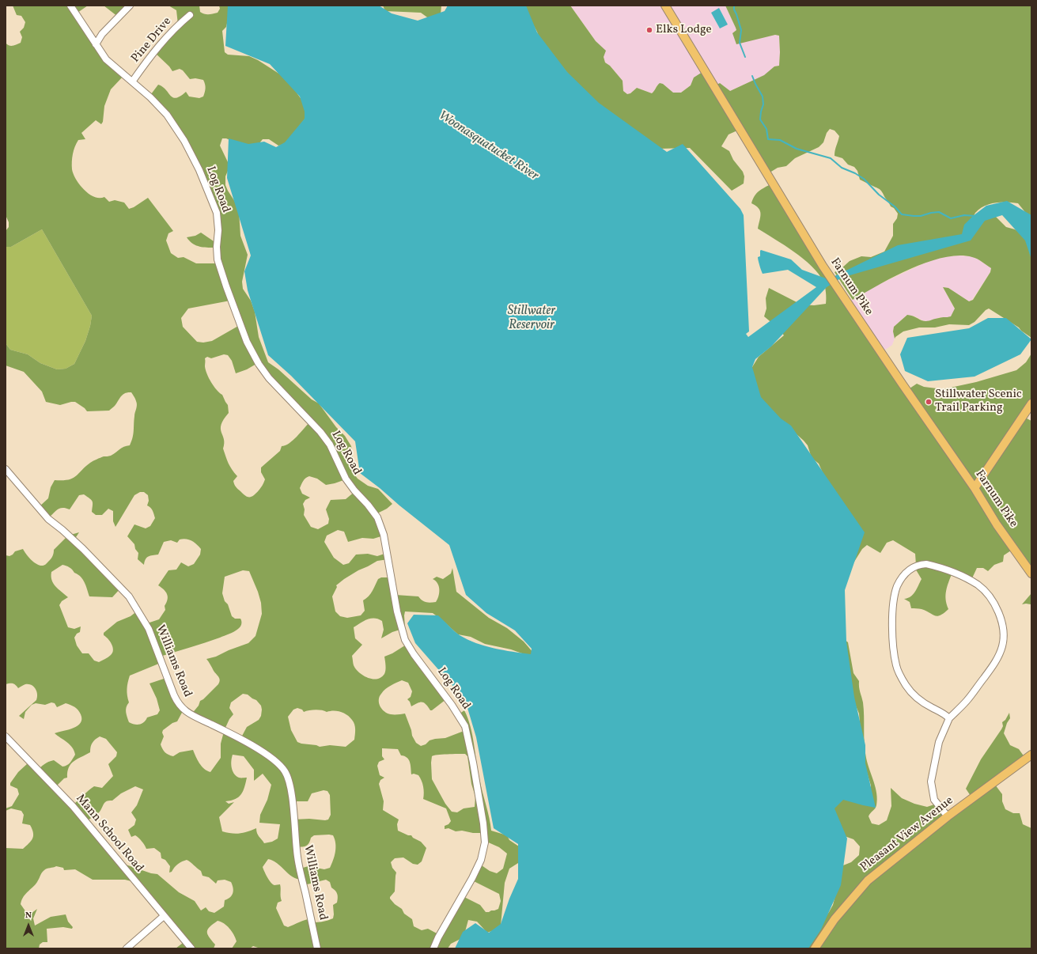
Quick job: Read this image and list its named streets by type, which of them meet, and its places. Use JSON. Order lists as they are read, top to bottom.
{
  "streets": {
    "main road": ["Farnum Pike", "Pleasant View Avenue"],
    "street": [
      "Pine Drive",
      "Log Road",
      "Williams Road",
      "Mann School Road"
    ]
  },
  "crossings": [
    ["Pine Drive", "Log Road"]
  ],
  "water": ["Woonasquatucket River", "Stillwater Reservoir"],
  "places": ["Elks Lodge", "Stillwater Scenic Trail Parking"],
  "north": "top"
}
